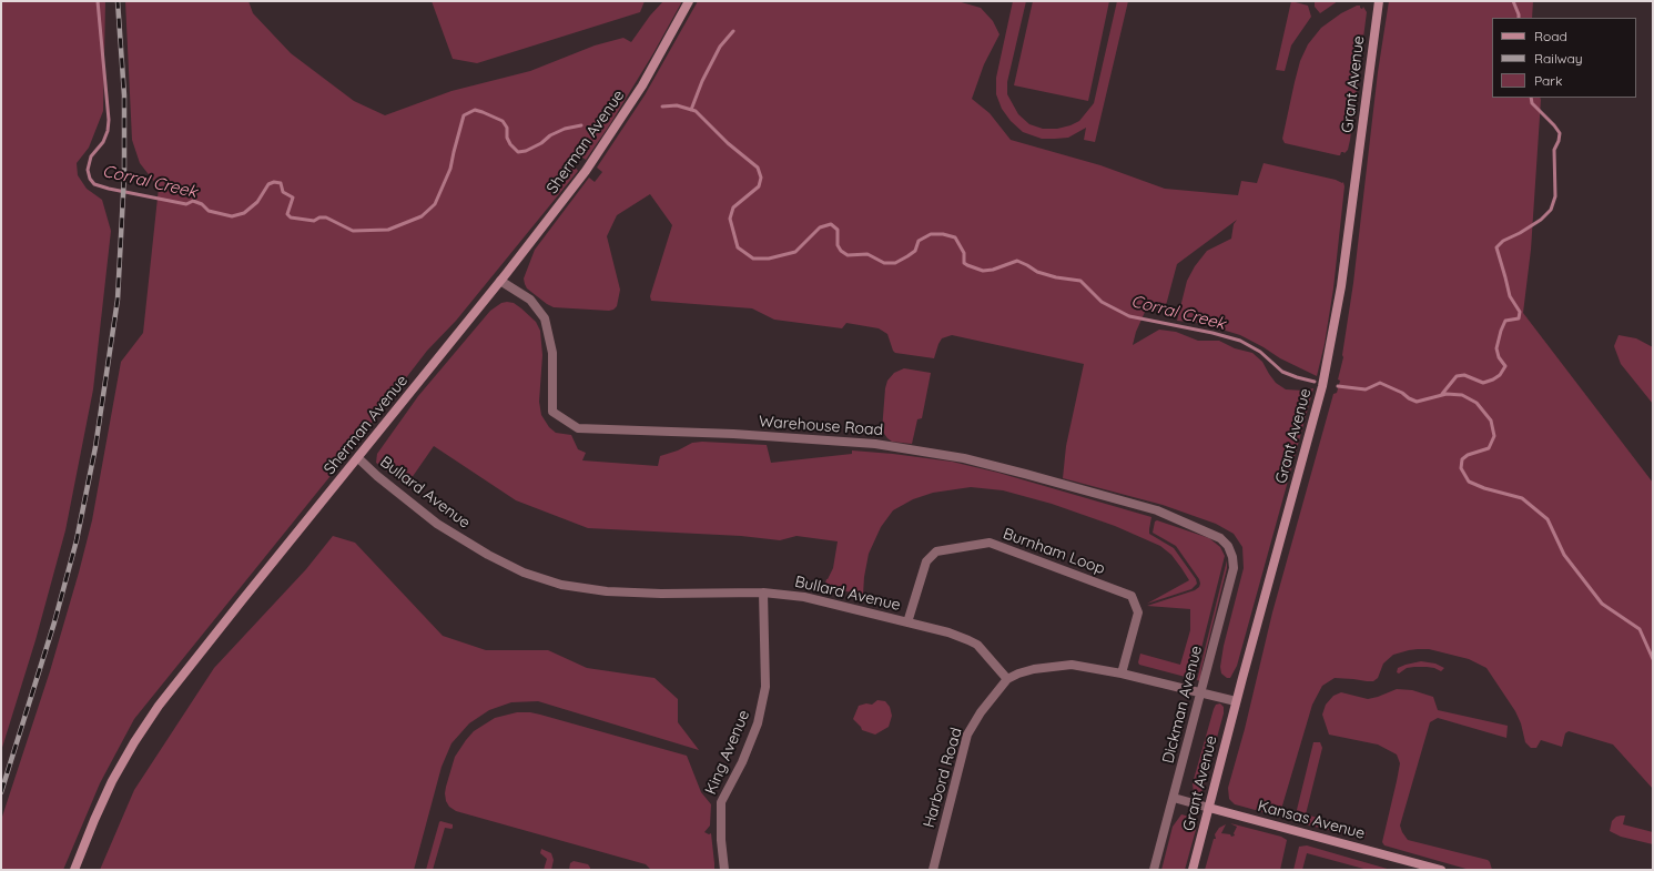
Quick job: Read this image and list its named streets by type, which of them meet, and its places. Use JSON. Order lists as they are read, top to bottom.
{
  "streets": {
    "street": [
      "Grant Avenue",
      "Sherman Avenue",
      "Warehouse Road",
      "Bullard Avenue",
      "Burnham Loop",
      "Dickman Avenue",
      "King Avenue",
      "Harbord Road",
      "Kansas Avenue"
    ]
  },
  "crossings": [
    ["Grant Avenue", "Kansas Avenue"],
    ["Sherman Avenue", "Warehouse Road"],
    ["Sherman Avenue", "Bullard Avenue"],
    ["Warehouse Road", "Dickman Avenue"],
    ["Bullard Avenue", "Burnham Loop"],
    ["Bullard Avenue", "King Avenue"],
    ["Bullard Avenue", "Harbord Road"],
    ["Dickman Avenue", "Kansas Avenue"]
  ],
  "water": ["Corral Creek"],
  "legend": ["Road", "Railway", "Park"]
}
